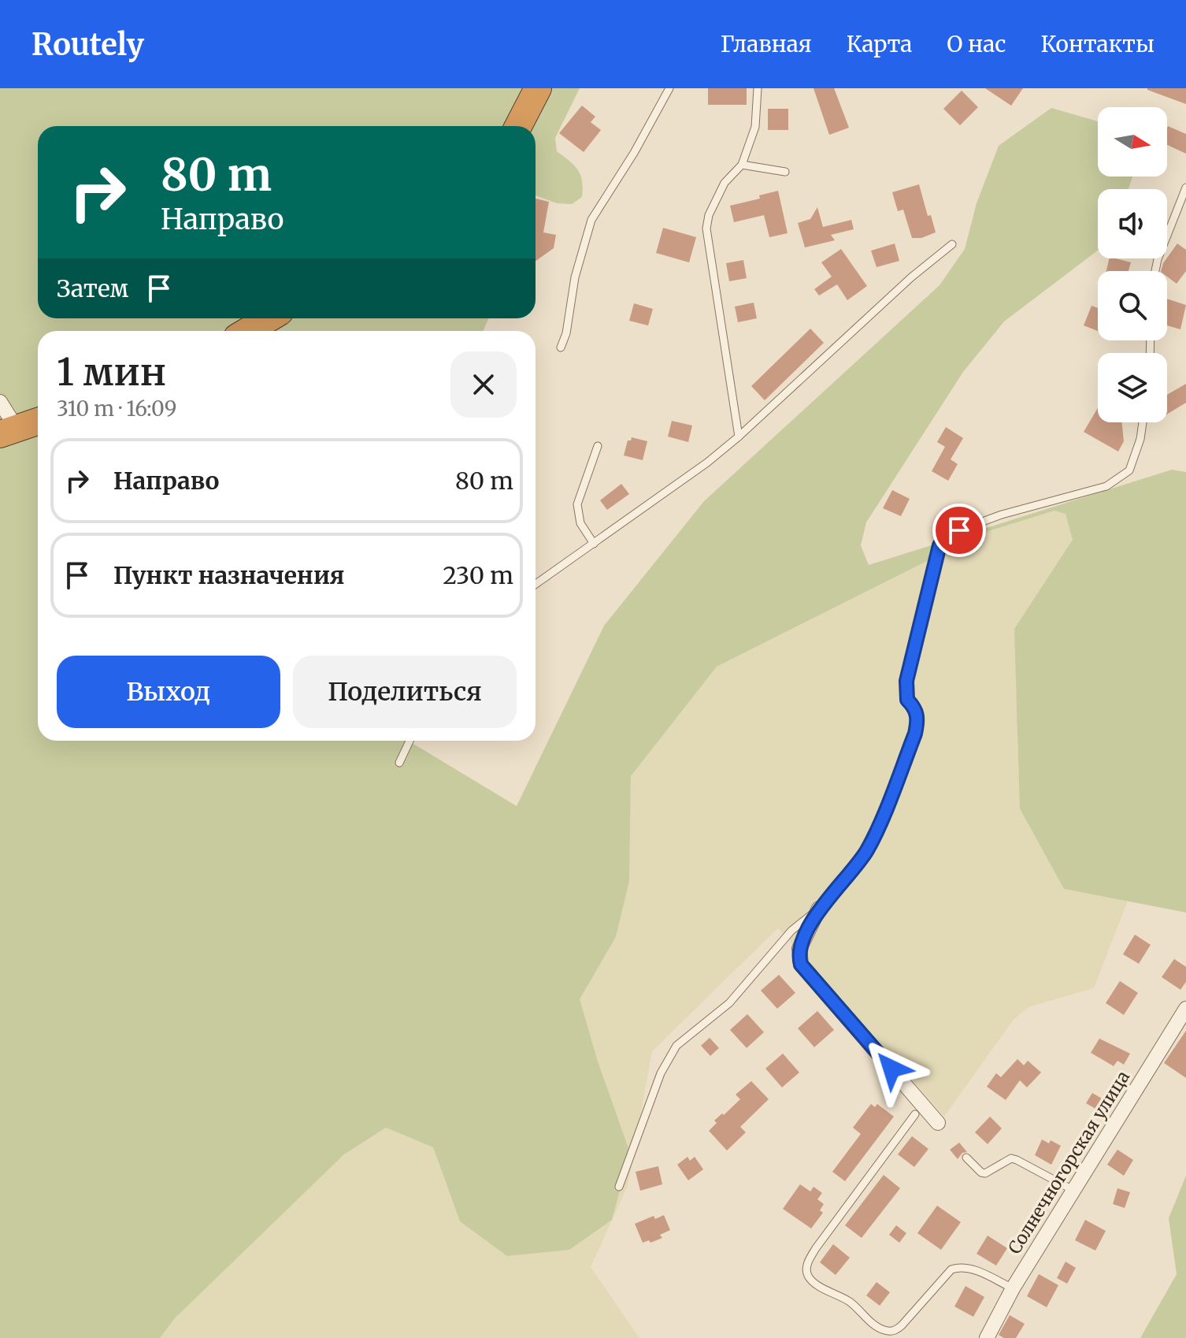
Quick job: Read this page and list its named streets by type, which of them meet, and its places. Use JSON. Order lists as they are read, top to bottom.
{
  "streets": {
    "street": ["Солнечногорская улица"]
  },
  "north": "right",
  "page": {
    "header": "Routely",
    "nav": [
      "Главная",
      "Карта",
      "О нас",
      "Контакты"
    ],
    "turn": ["80 m", "Направо"],
    "then": "Затем",
    "heading": ["1 мин", "310 m · 16:09"],
    "list": [
      {
        "name": "Направо",
        "value": "80 m"
      },
      {
        "name": "Пункт назначения",
        "value": "230 m"
      }
    ],
    "buttons": ["Выход", "Поделиться"]
  }
}
